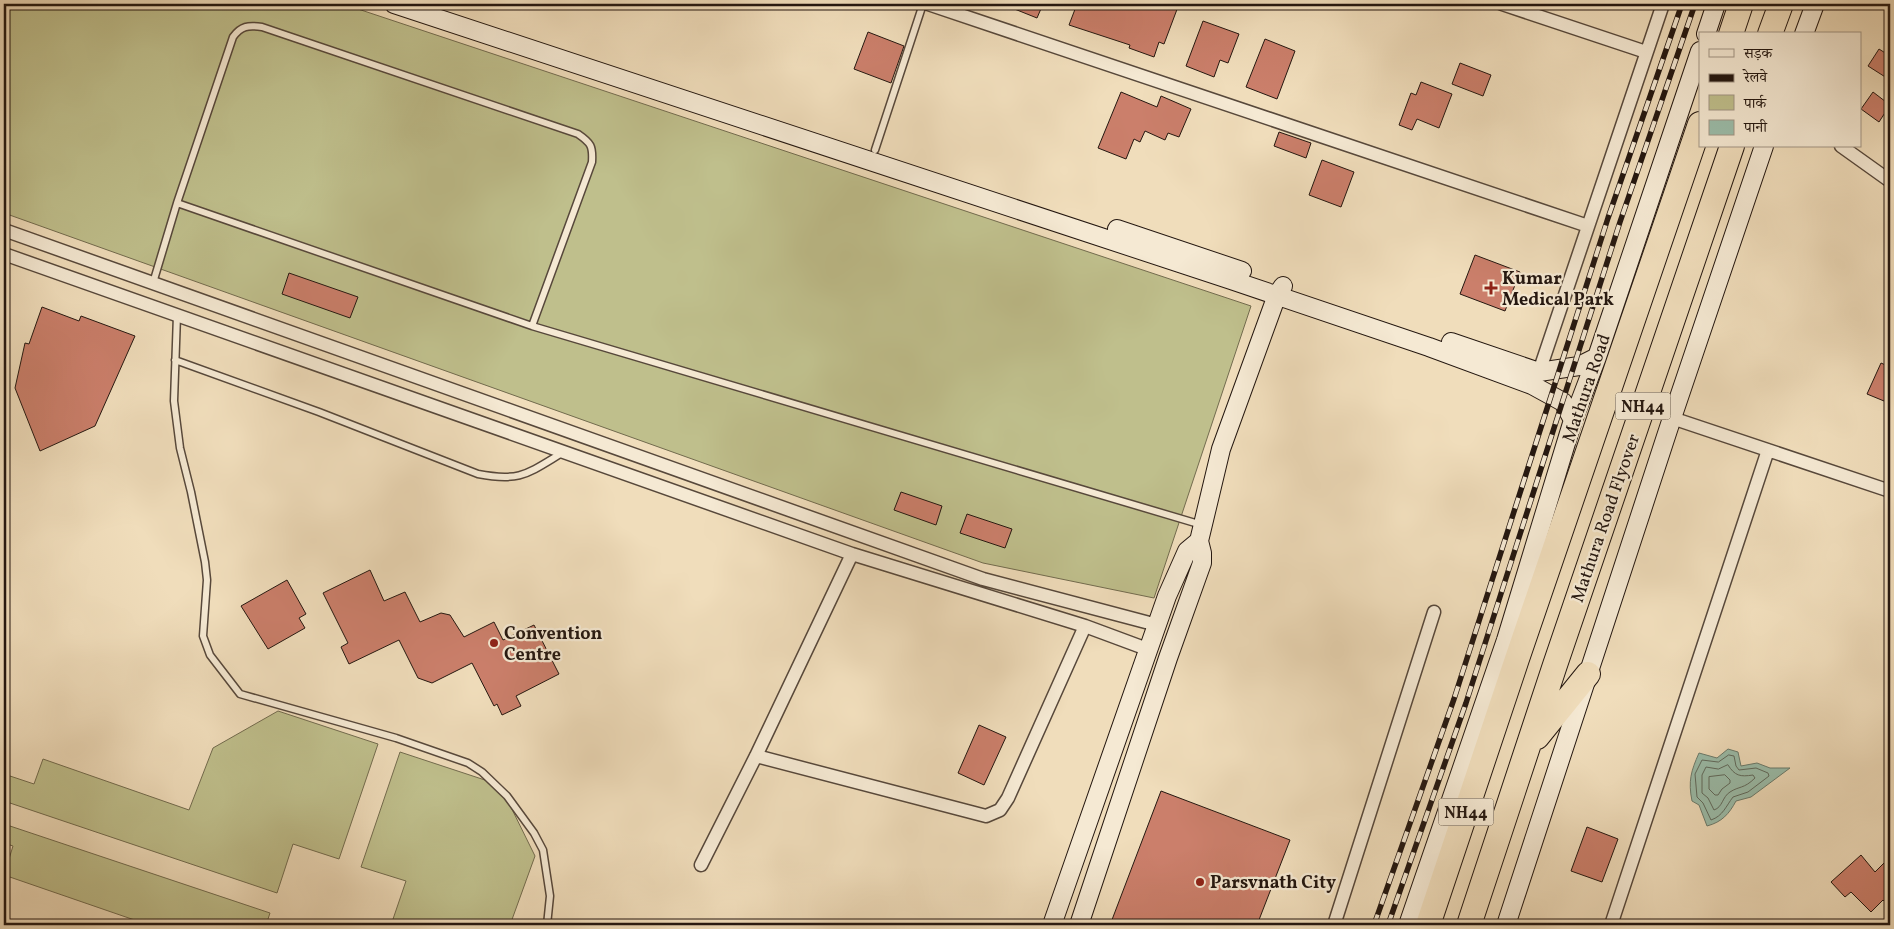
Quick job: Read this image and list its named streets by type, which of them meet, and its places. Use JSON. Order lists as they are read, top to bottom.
{
  "streets": {
    "highway": ["NH44", "Mathura Road Flyover"],
    "street": ["Mathura Road"]
  },
  "crossings": [
    ["Mathura Road", "NH44"],
    ["NH44", "Mathura Road Flyover"]
  ],
  "places": {
    "health": ["Kumar Medical Park"],
    "other": ["Convention Centre", "Parsvnath City"]
  },
  "legend": [
    "सड़क",
    "रेलवे",
    "पार्क",
    "पानी"
  ]
}
